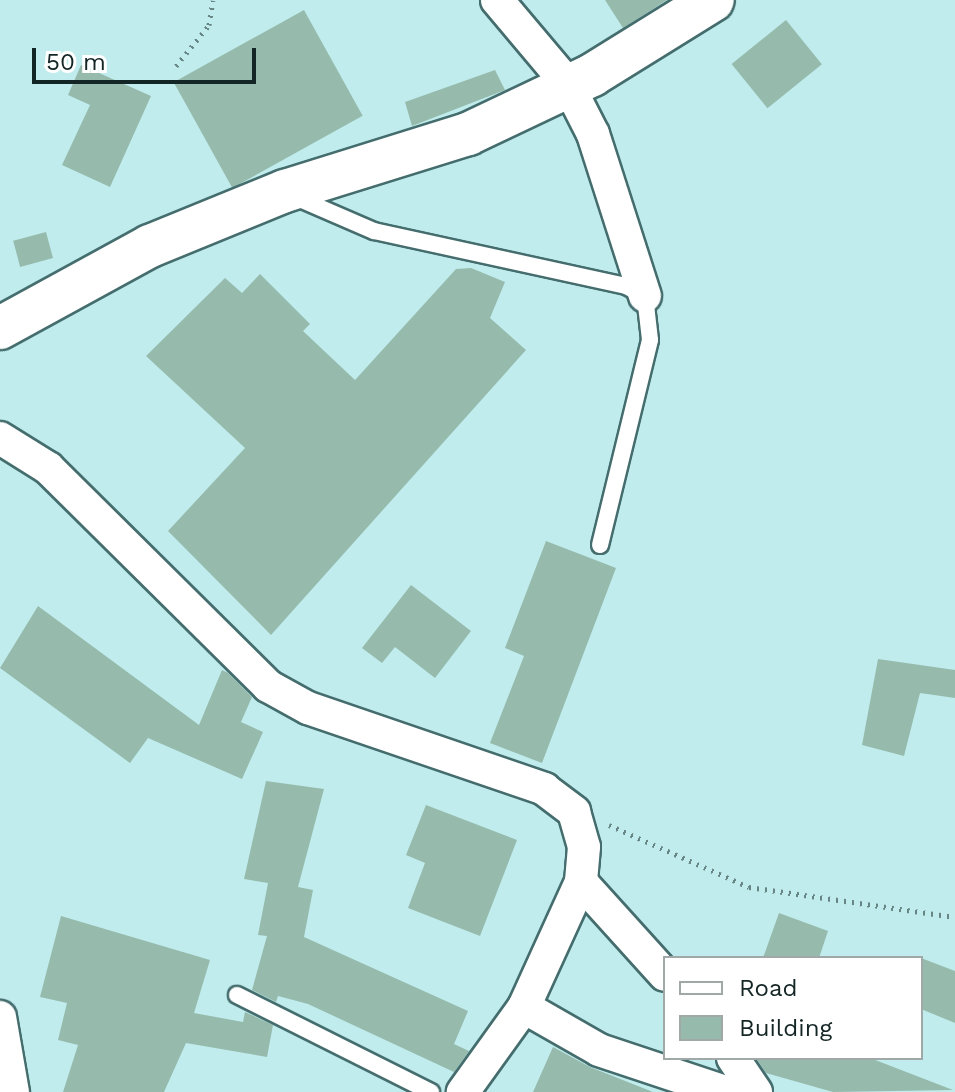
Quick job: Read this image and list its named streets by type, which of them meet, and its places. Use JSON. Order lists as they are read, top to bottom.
{
  "legend": ["Road", "Building"],
  "scale_bar": "50 m"
}
